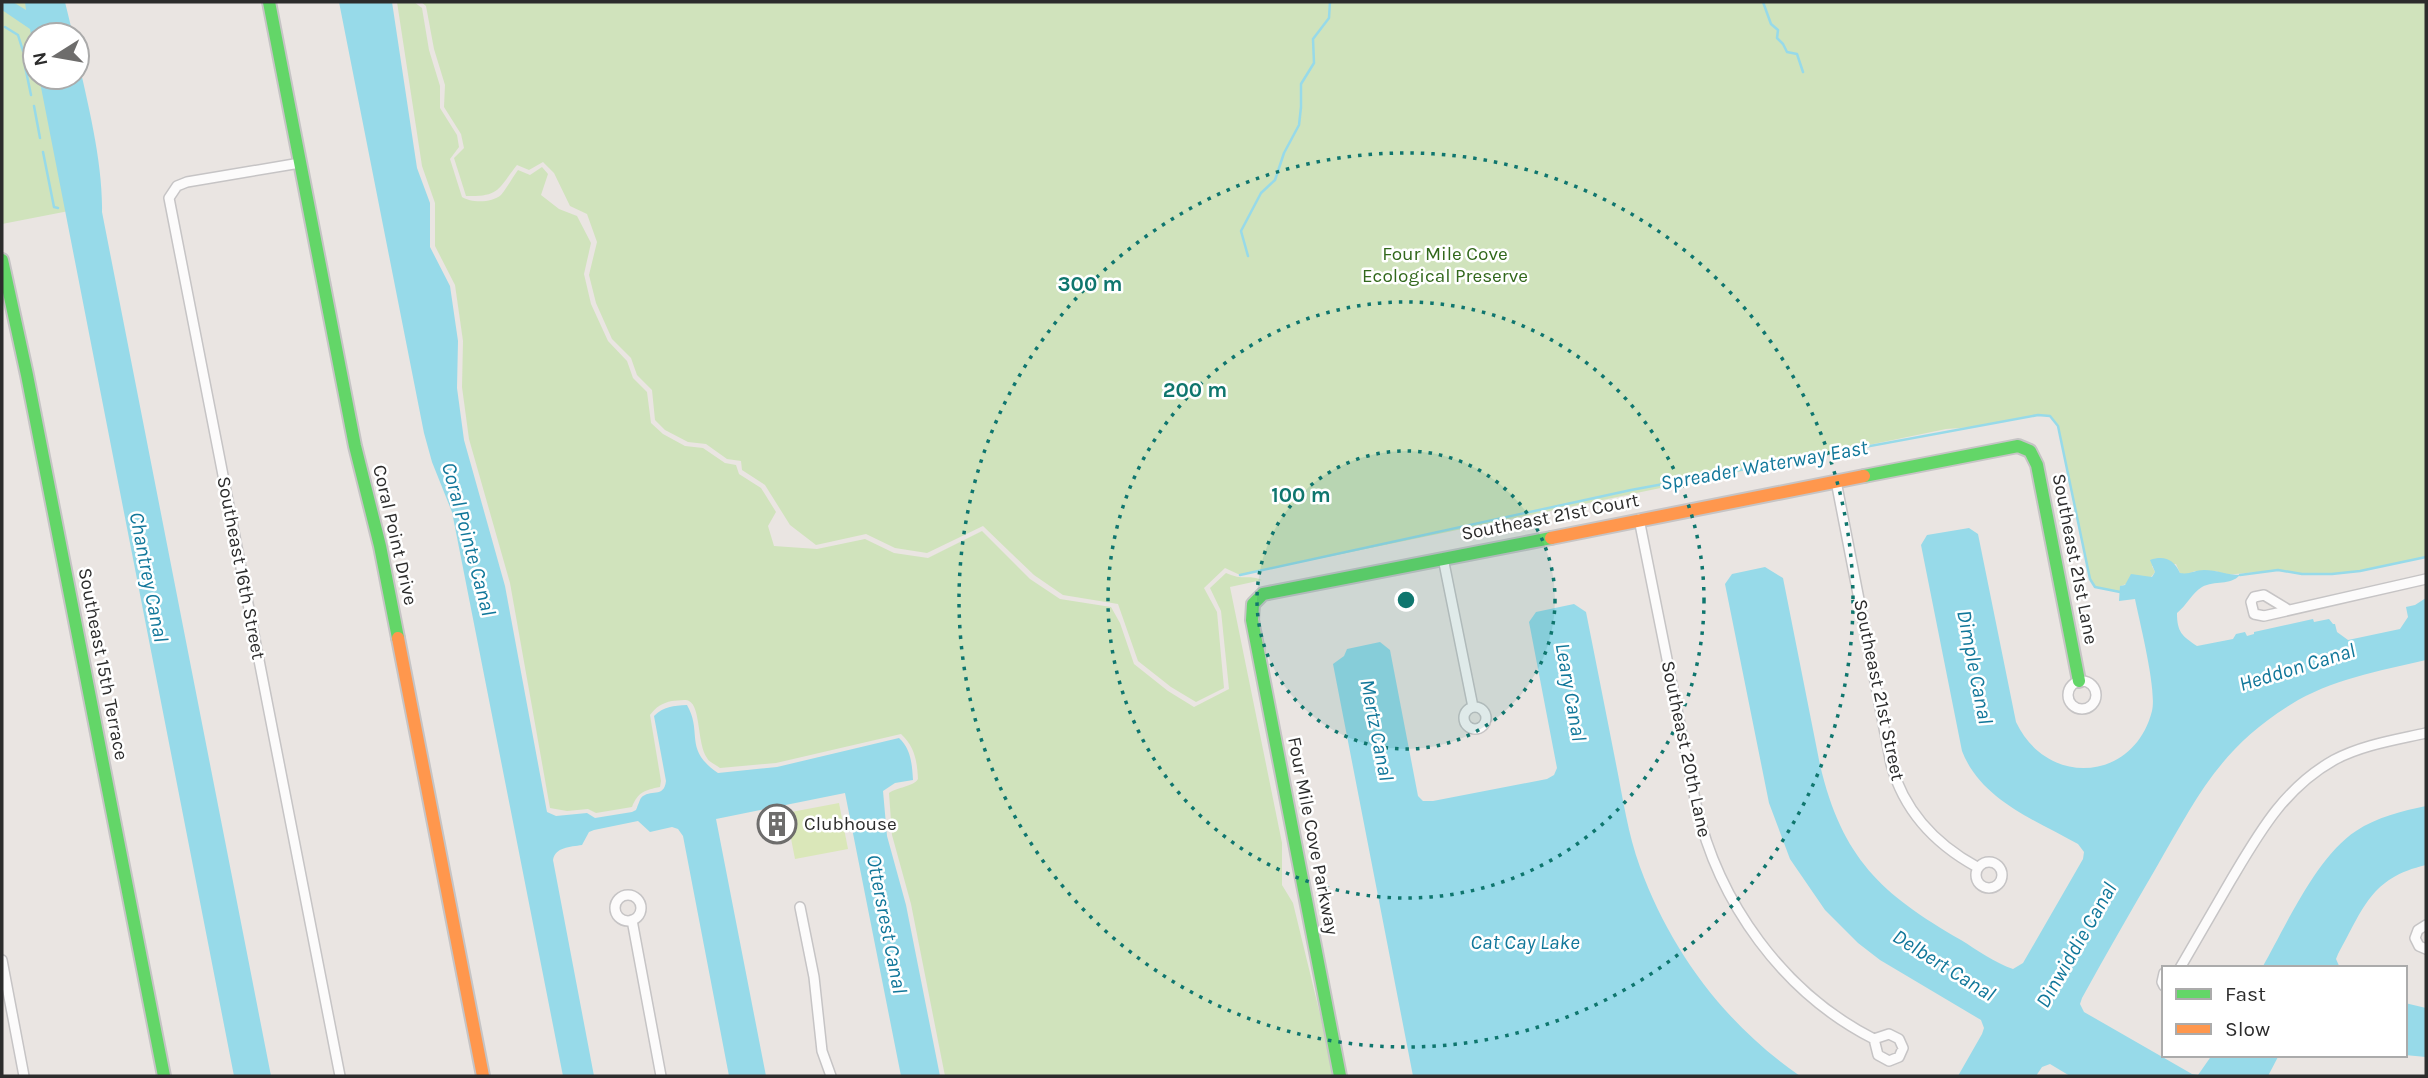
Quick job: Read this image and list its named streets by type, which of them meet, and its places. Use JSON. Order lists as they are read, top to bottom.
{
  "streets": {
    "street": [
      "Southeast 21st Court",
      "Coral Point Drive",
      "Southeast 21st Lane",
      "Southeast 16th Street",
      "Southeast 15th Terrace",
      "Southeast 21st Street",
      "Southeast 20th Lane",
      "Four Mile Cove Parkway"
    ]
  },
  "crossings": [
    ["Southeast 21st Court", "Southeast 21st Lane"],
    ["Southeast 21st Court", "Southeast 21st Street"],
    ["Southeast 21st Court", "Southeast 20th Lane"],
    ["Southeast 21st Court", "Four Mile Cove Parkway"],
    ["Coral Point Drive", "Southeast 16th Street"]
  ],
  "water": [
    "Spreader Waterway East",
    "Coral Pointe Canal",
    "Chantrey Canal",
    "Dimple Canal",
    "Heddon Canal",
    "Leary Canal",
    "Mertz Canal",
    "Ottersrest Canal",
    "Cat Cay Lake",
    "Dinwiddie Canal",
    "Delbert Canal"
  ],
  "parks": ["Four Mile Cove Ecological Preserve"],
  "places": {
    "building": ["Clubhouse"]
  },
  "legend": ["Fast", "Slow"],
  "north": "left",
  "rings": ["300 m", "200 m", "100 m"]
}
